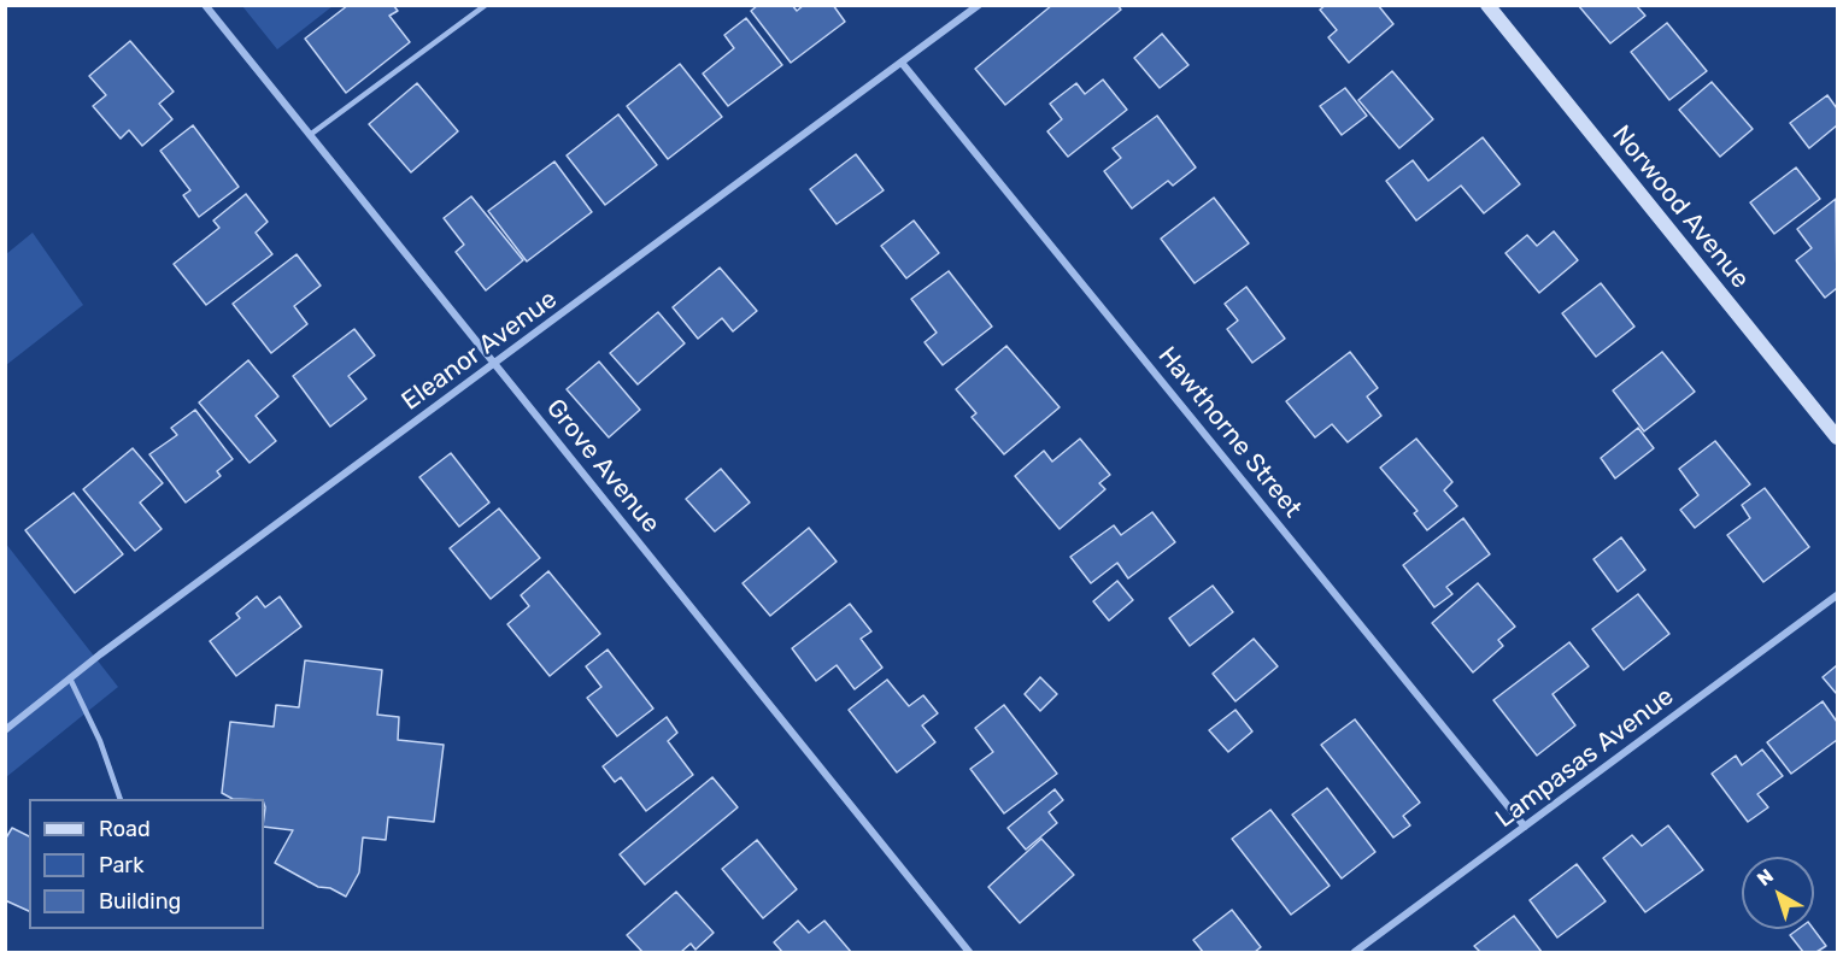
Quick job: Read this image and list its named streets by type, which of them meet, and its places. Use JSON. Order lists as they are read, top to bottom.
{
  "streets": {
    "main road": ["Norwood Avenue"],
    "street": [
      "Eleanor Avenue",
      "Hawthorne Street",
      "Grove Avenue",
      "Lampasas Avenue"
    ]
  },
  "crossings": [
    ["Eleanor Avenue", "Hawthorne Street"],
    ["Eleanor Avenue", "Grove Avenue"],
    ["Hawthorne Street", "Lampasas Avenue"]
  ],
  "legend": ["Road", "Park", "Building"],
  "north": "top left"
}
